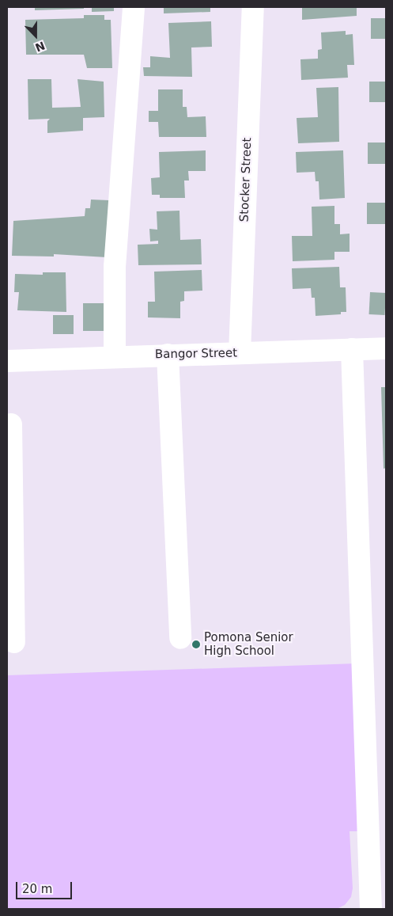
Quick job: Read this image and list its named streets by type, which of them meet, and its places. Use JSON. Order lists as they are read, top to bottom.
{
  "streets": {
    "street": ["Stocker Street", "Bangor Street"]
  },
  "crossings": [
    ["Stocker Street", "Bangor Street"]
  ],
  "places": ["Pomona Senior High School"],
  "scale_bar": "20 m",
  "north": "bottom"
}
